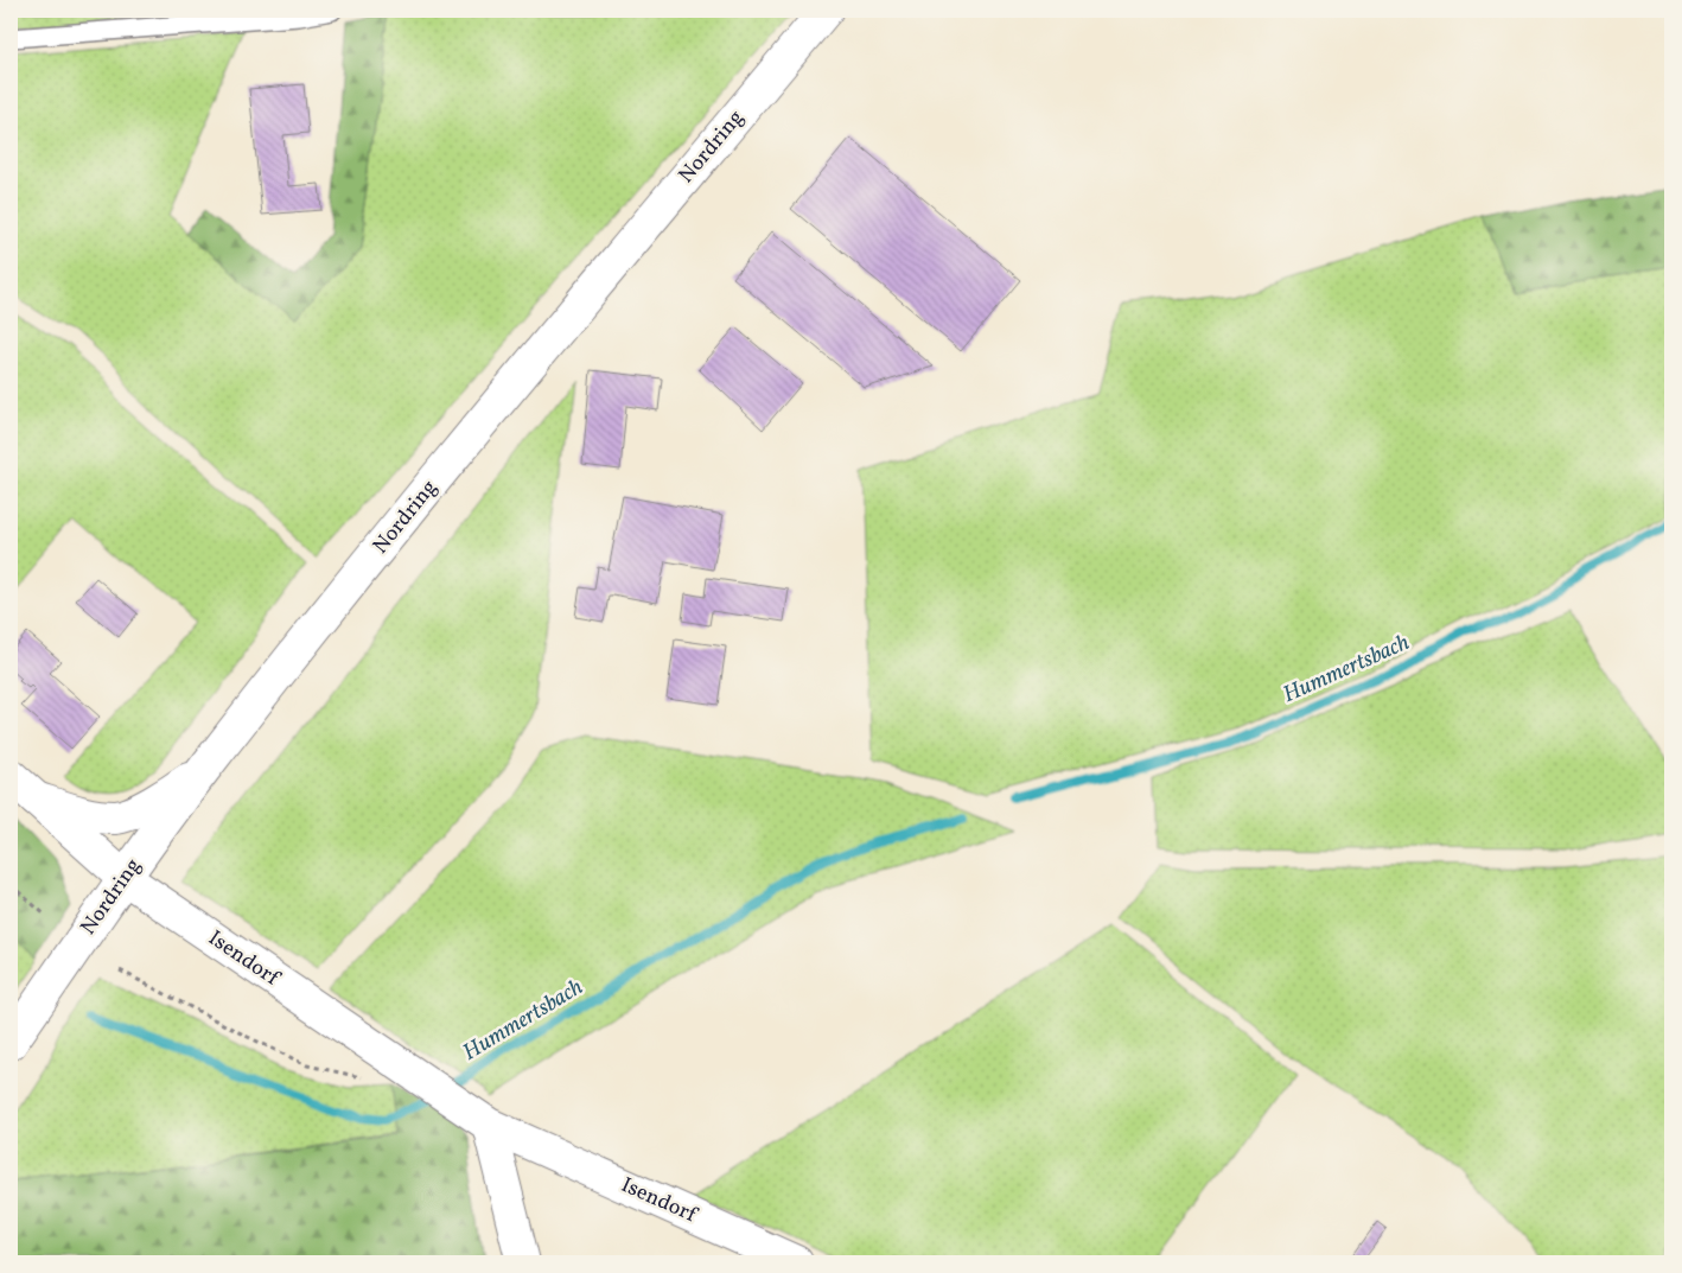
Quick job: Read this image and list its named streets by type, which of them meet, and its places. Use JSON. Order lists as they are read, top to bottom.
{
  "streets": {
    "main road": ["Nordring", "Isendorf"]
  },
  "crossings": [
    ["Nordring", "Isendorf"]
  ],
  "water": ["Hummertsbach"]
}
